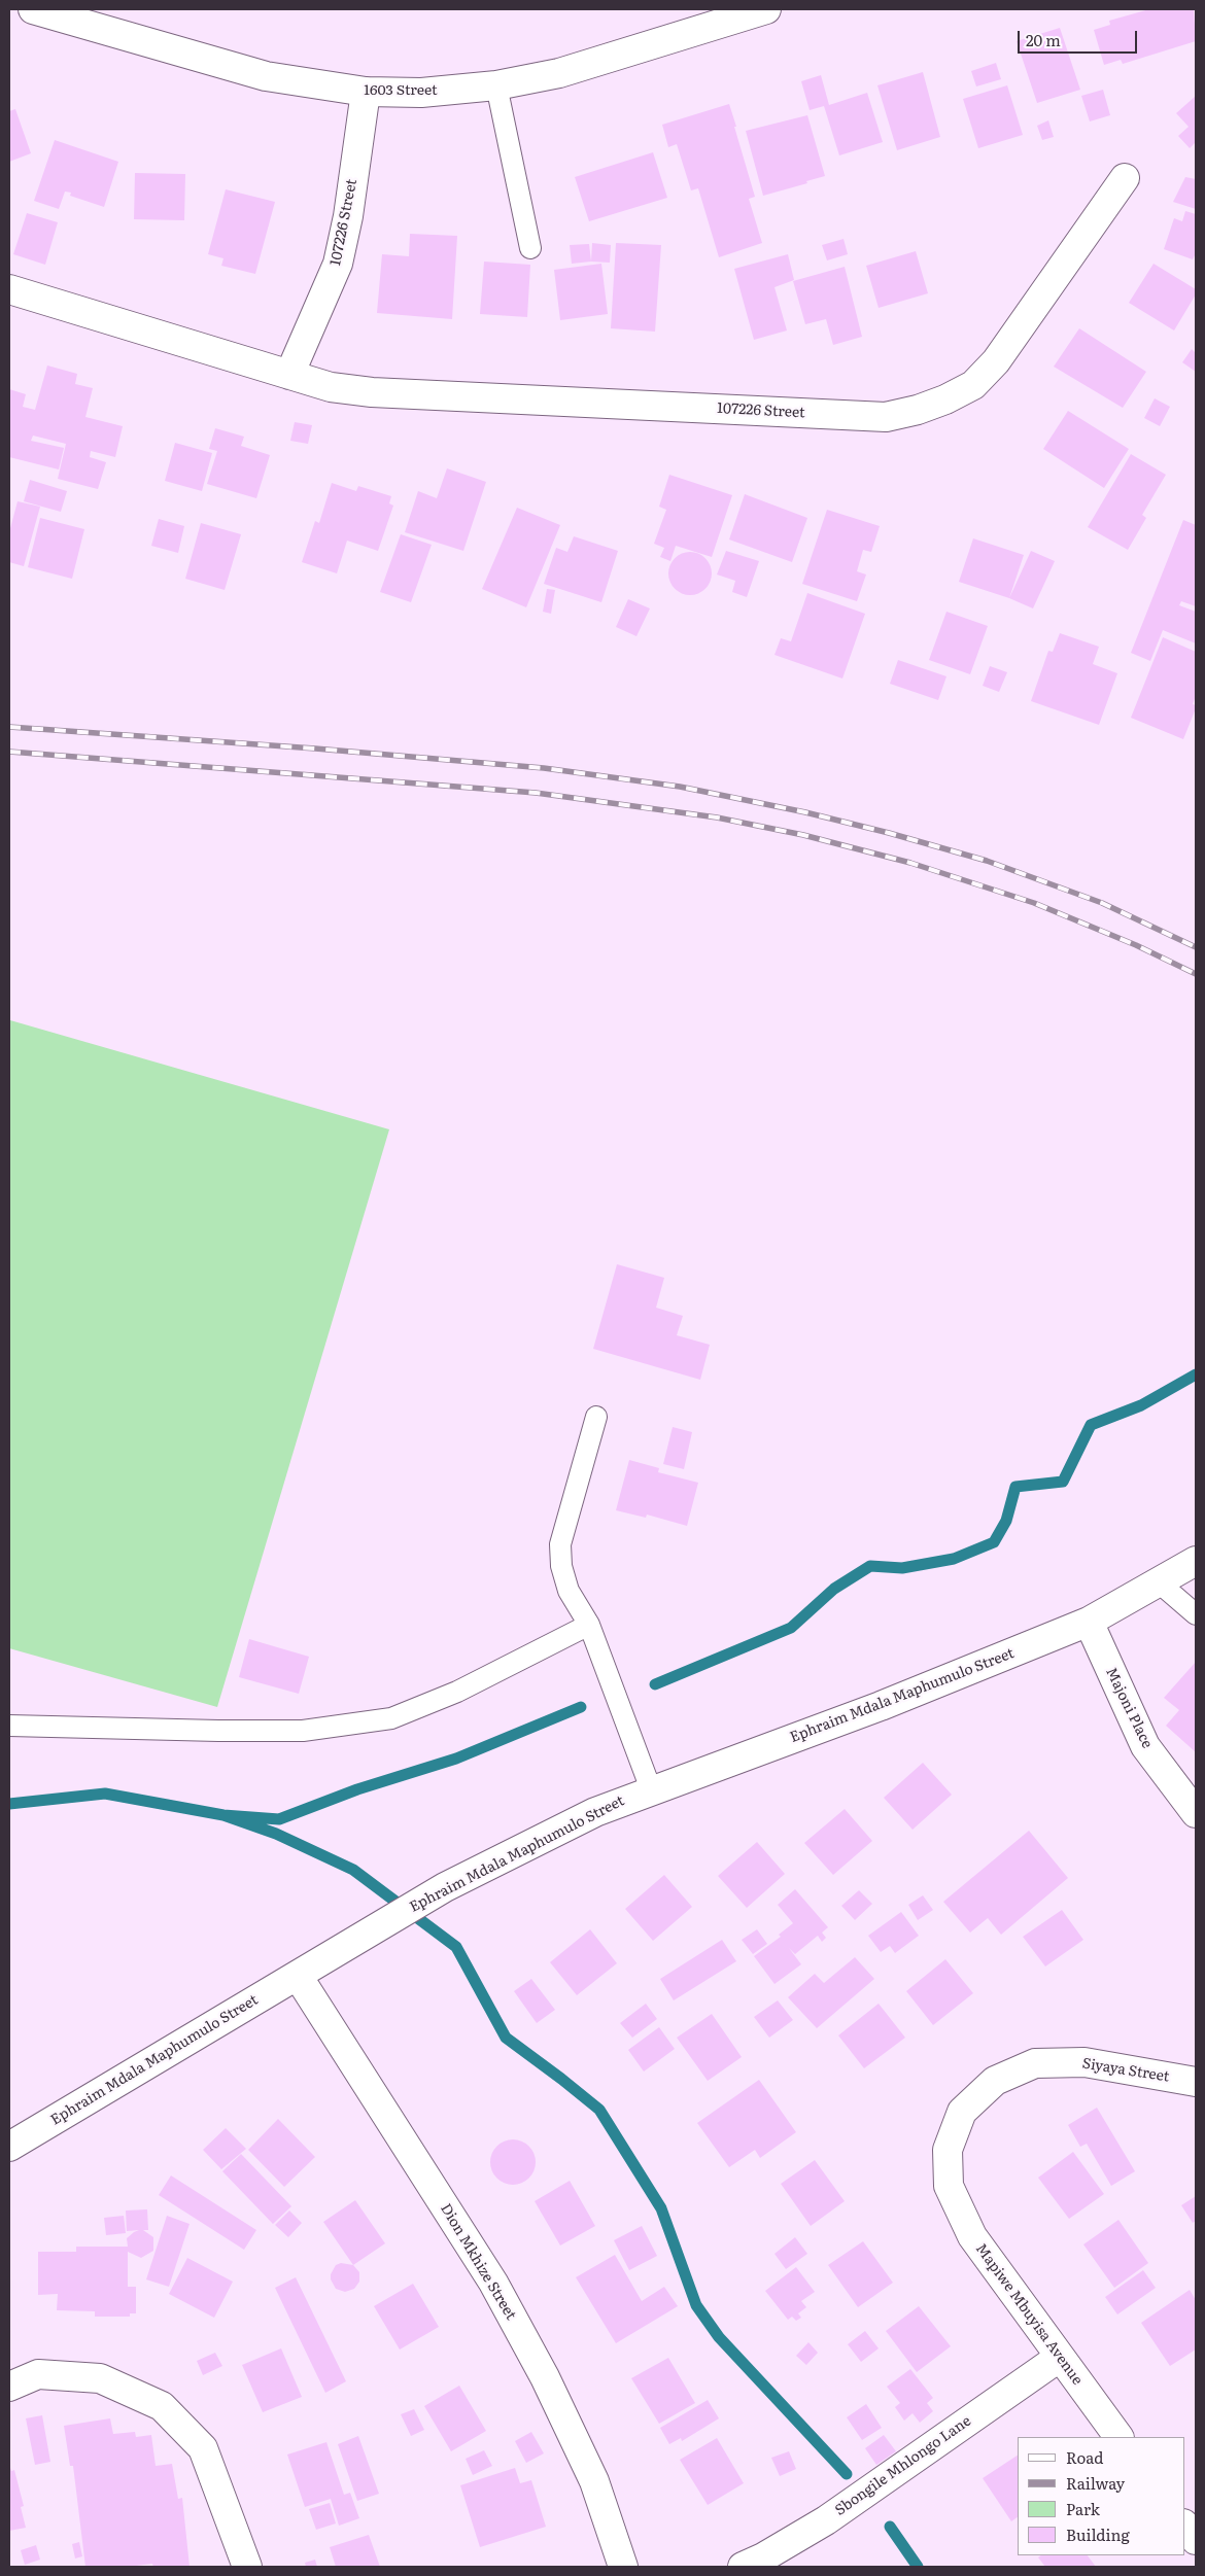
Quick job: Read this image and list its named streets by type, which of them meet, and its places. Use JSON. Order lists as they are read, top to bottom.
{
  "streets": {
    "street": [
      "1603 Street",
      "107226 Street",
      "Ephraim Mdala Maphumulo Street",
      "Majoni Place",
      "Siyaya Street",
      "Dion Mkhize Street",
      "Mapiwe Mbuyisa Avenue",
      "Sbongile Mhlongo Lane"
    ]
  },
  "crossings": [
    ["1603 Street", "107226 Street"],
    ["Ephraim Mdala Maphumulo Street", "Majoni Place"],
    ["Ephraim Mdala Maphumulo Street", "Dion Mkhize Street"],
    ["Siyaya Street", "Mapiwe Mbuyisa Avenue"],
    ["Mapiwe Mbuyisa Avenue", "Sbongile Mhlongo Lane"]
  ],
  "legend": [
    "Road",
    "Railway",
    "Park",
    "Building"
  ],
  "scale_bar": "20 m"
}
